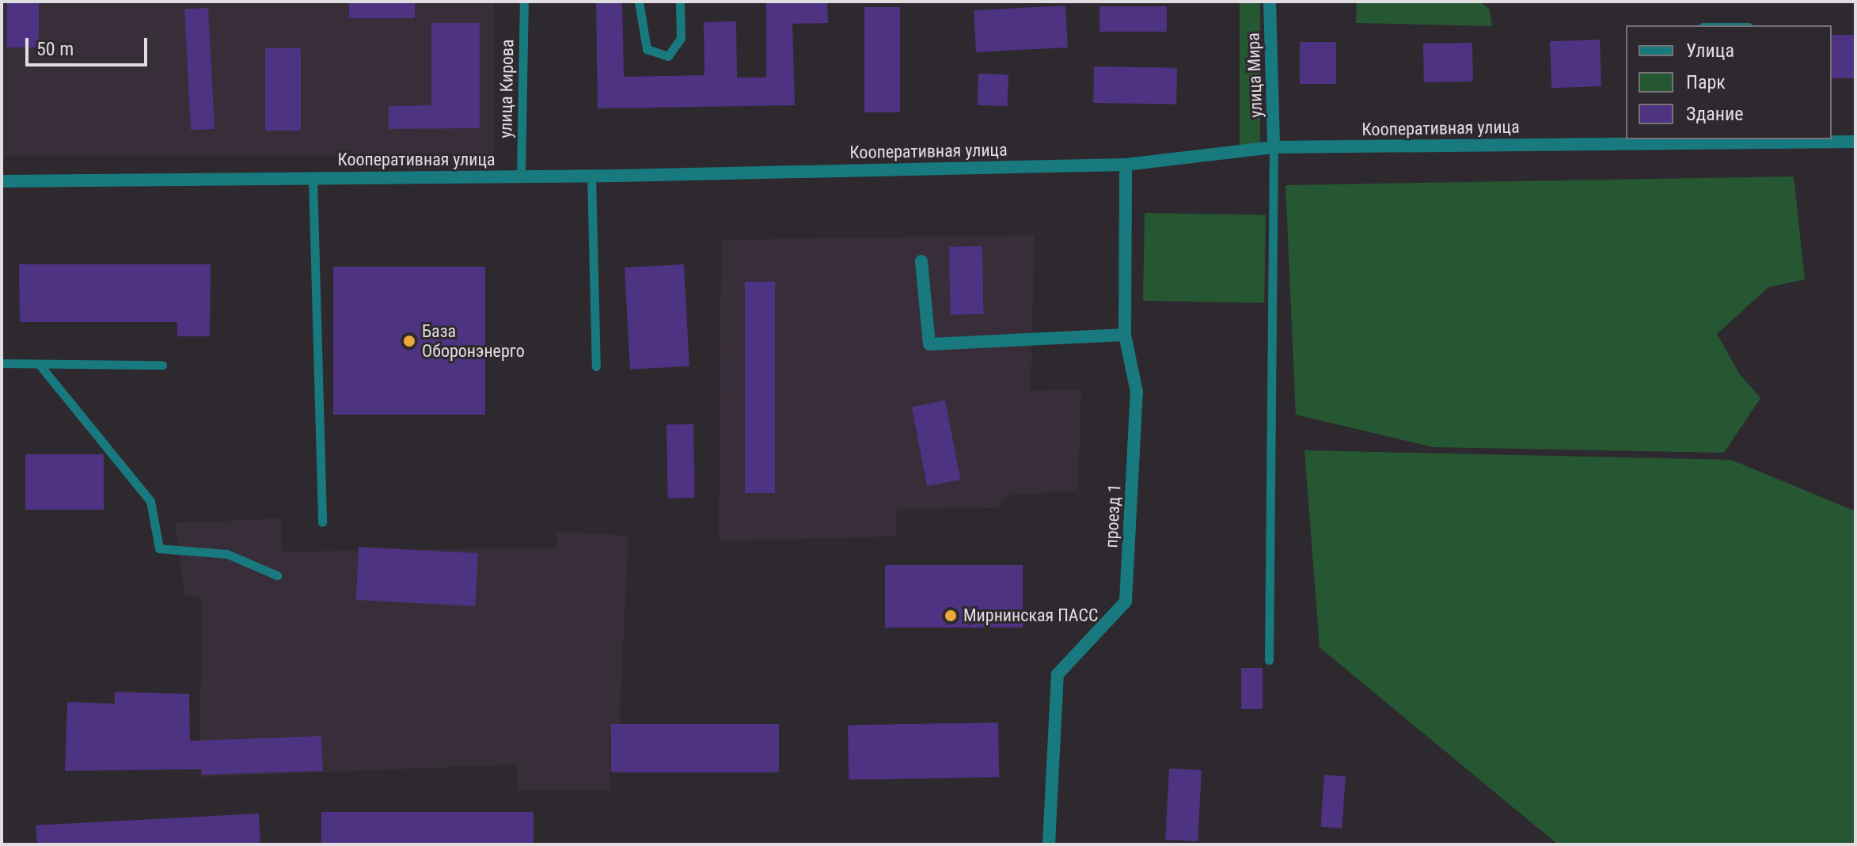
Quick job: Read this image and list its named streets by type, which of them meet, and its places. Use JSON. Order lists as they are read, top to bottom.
{
  "streets": {
    "street": ["улица Мира", "Кооперативная улица", "проезд 1"],
    "lane": ["улица Кирова"]
  },
  "crossings": [
    ["улица Мира", "Кооперативная улица"],
    ["улица Кирова", "Кооперативная улица"],
    ["Кооперативная улица", "проезд 1"]
  ],
  "places": ["База Оборонэнерго", "Мирнинская ПАСС"],
  "legend": ["Улица", "Парк", "Здание"],
  "scale_bar": "50 m"
}
